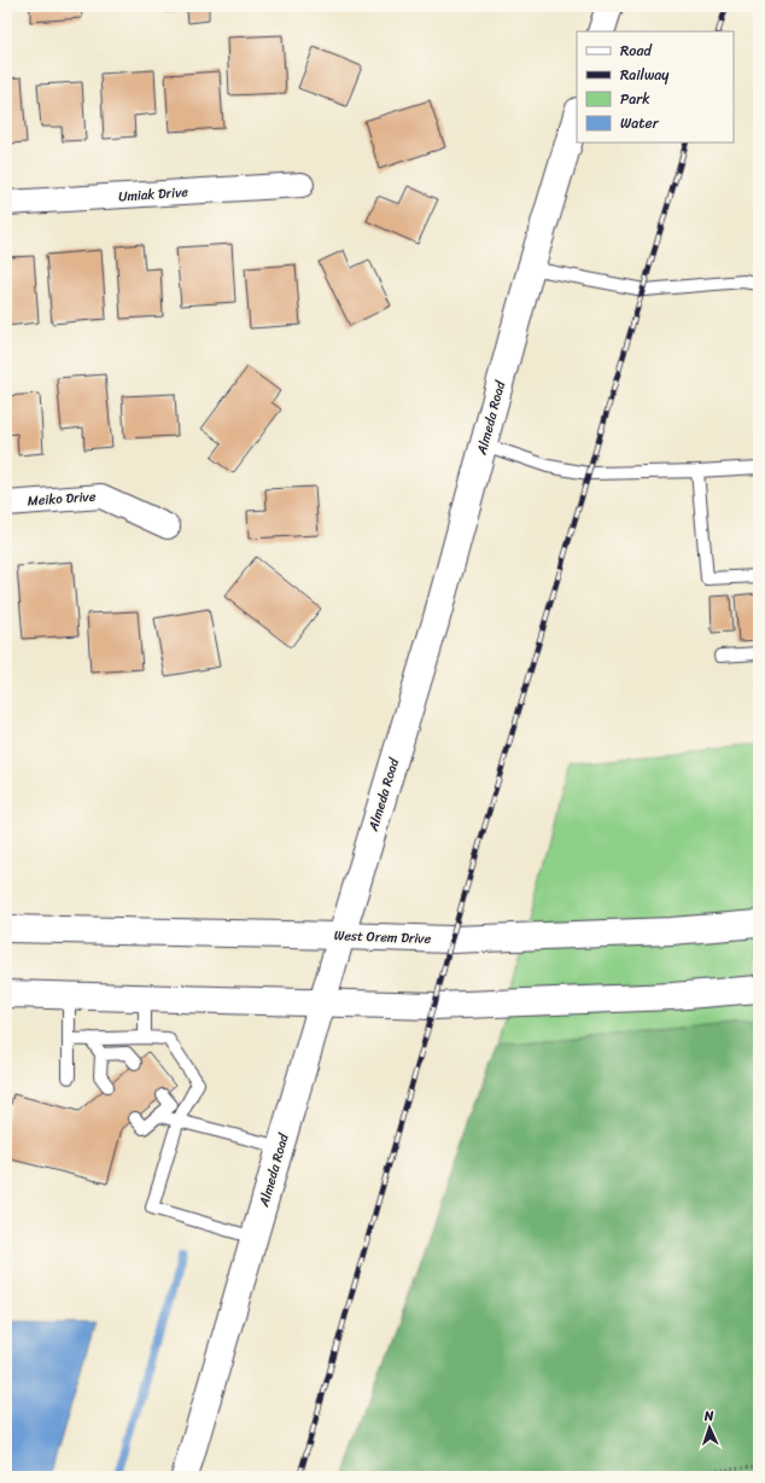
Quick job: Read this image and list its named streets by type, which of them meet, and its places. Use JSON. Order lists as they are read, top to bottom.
{
  "streets": {
    "main road": ["Almeda Road", "West Orem Drive"],
    "street": ["Umiak Drive", "Meiko Drive"]
  },
  "crossings": [
    ["Almeda Road", "West Orem Drive"]
  ],
  "legend": [
    "Road",
    "Railway",
    "Park",
    "Water"
  ],
  "north": "top"
}
